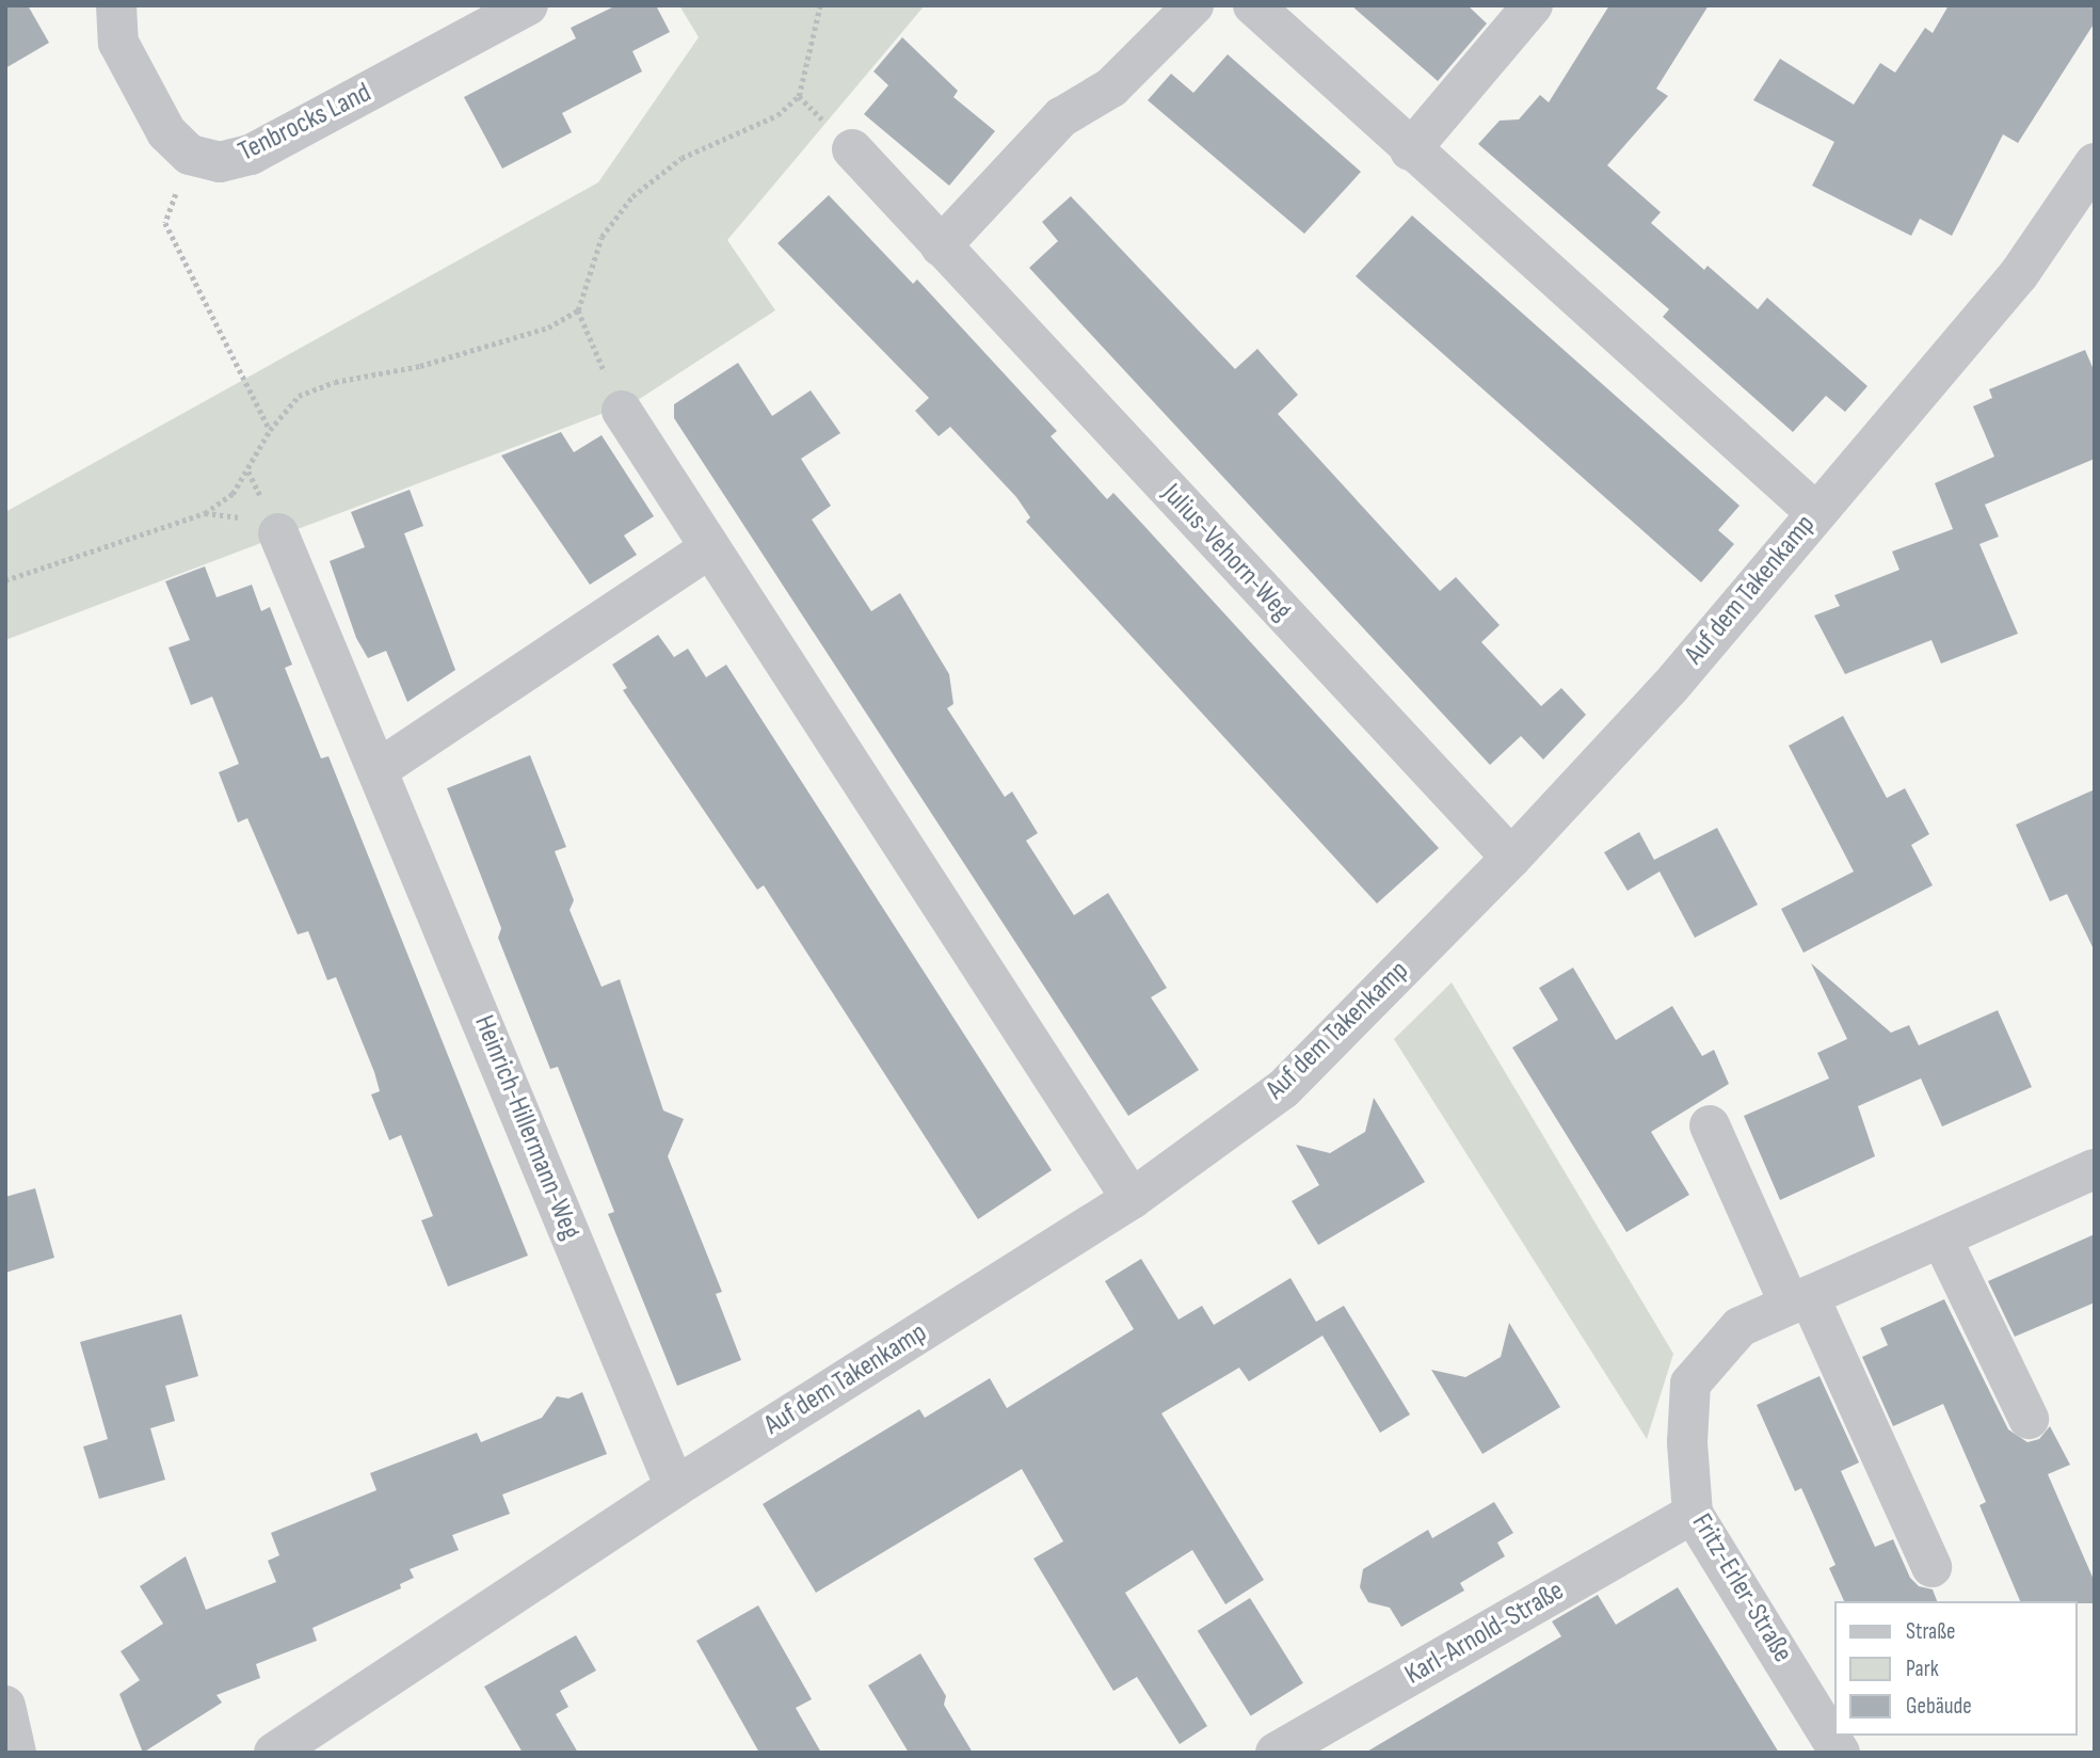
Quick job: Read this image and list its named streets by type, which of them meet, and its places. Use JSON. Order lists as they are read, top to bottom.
{
  "streets": {
    "street": [
      "Tenbrocks Land",
      "Julius-Vehorn-Weg",
      "Auf dem Takenkamp",
      "Heinrich-Hillermann-Weg",
      "Fritz-Erler-Straße",
      "Karl-Arnold-Straße"
    ]
  },
  "crossings": [
    ["Julius-Vehorn-Weg", "Auf dem Takenkamp"],
    ["Auf dem Takenkamp", "Heinrich-Hillermann-Weg"],
    ["Fritz-Erler-Straße", "Karl-Arnold-Straße"]
  ],
  "legend": ["Straße", "Park", "Gebäude"]
}
